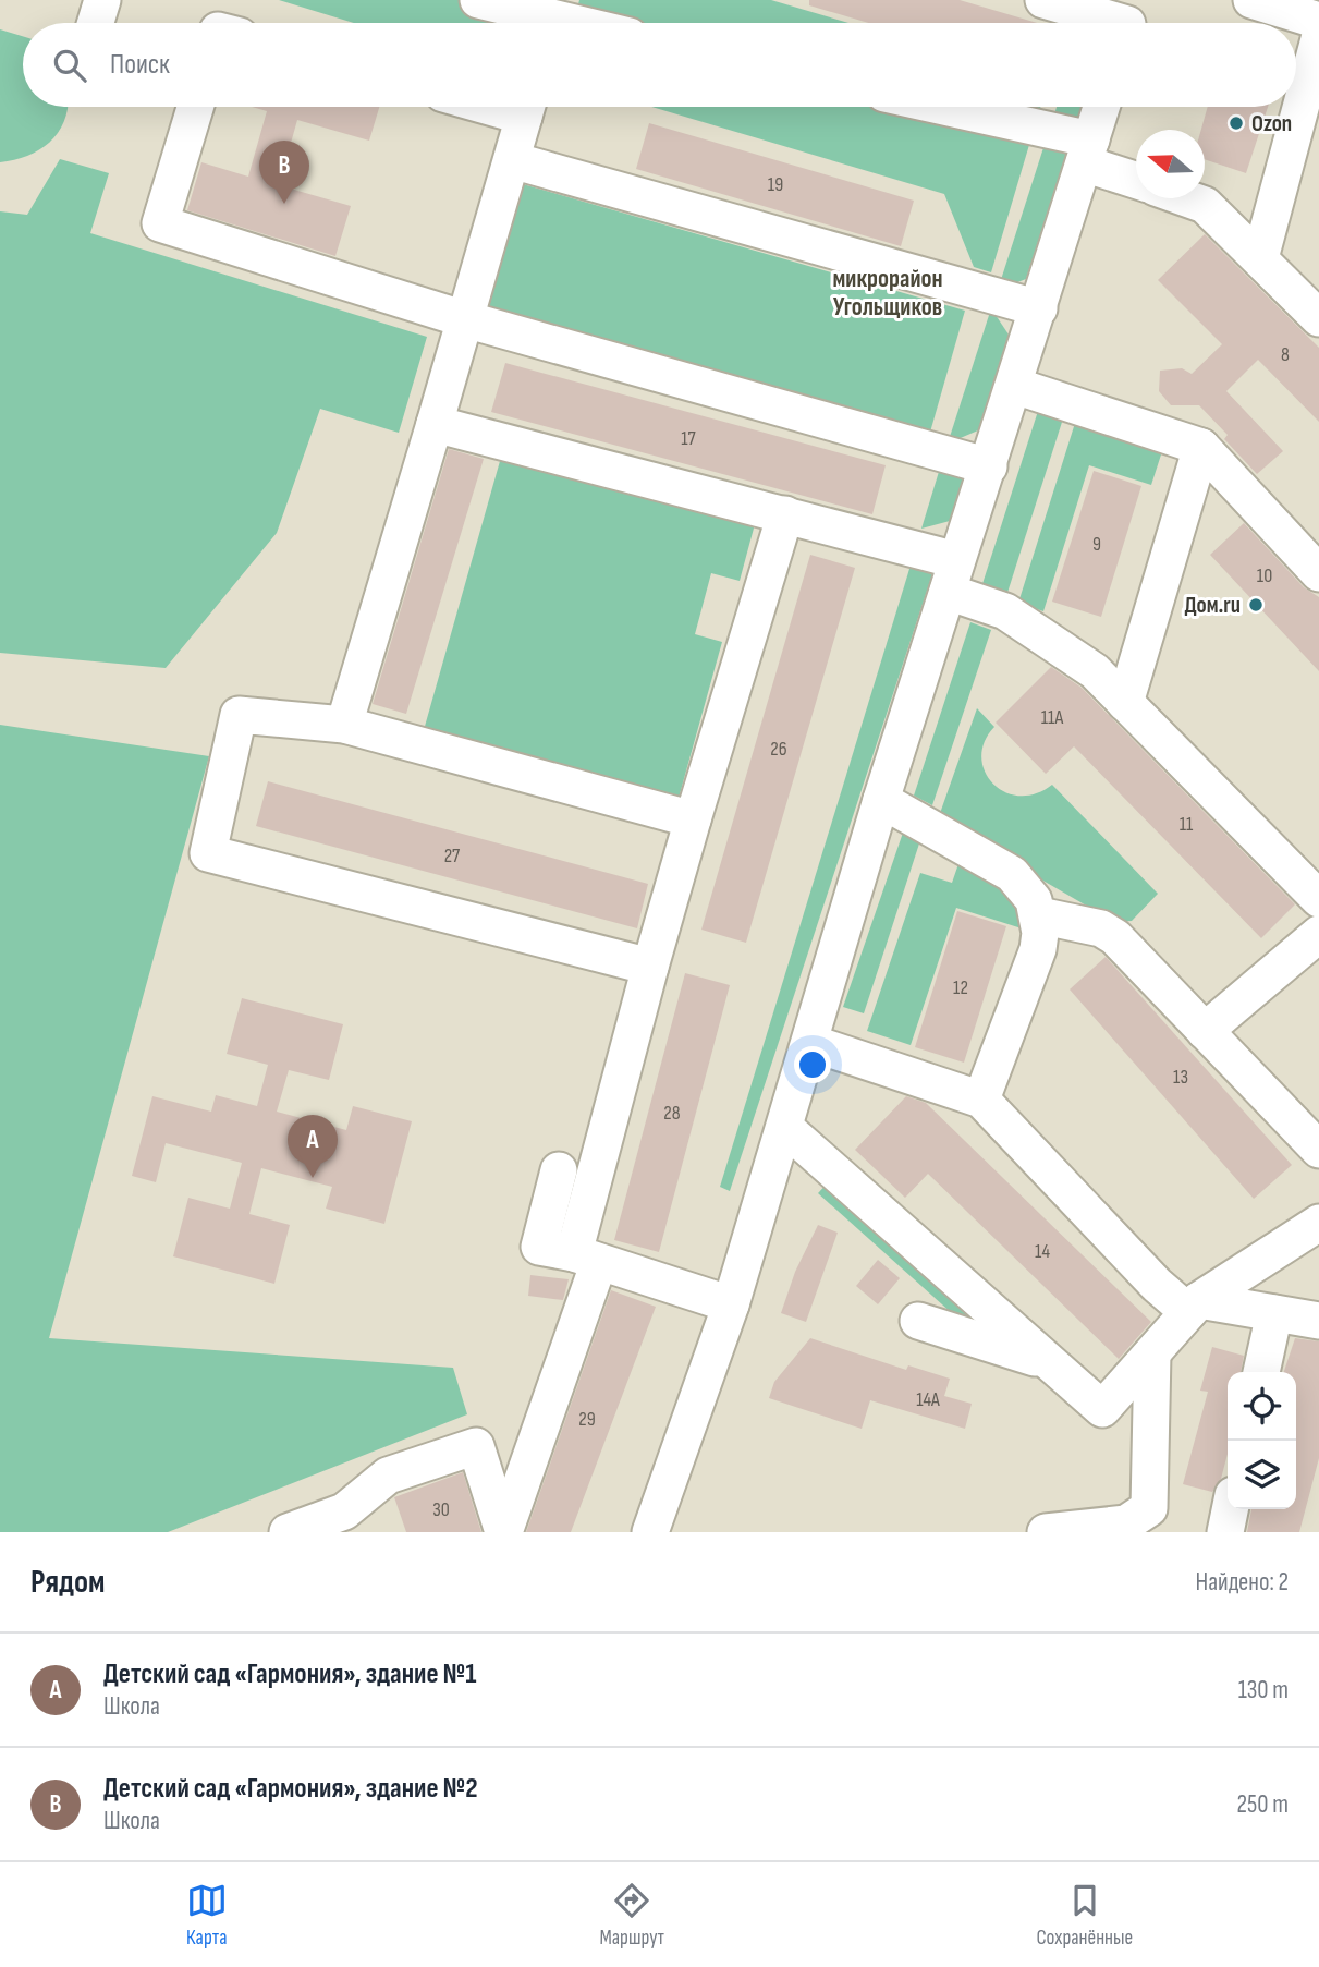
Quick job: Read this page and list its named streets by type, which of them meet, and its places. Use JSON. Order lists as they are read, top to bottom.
{
  "districts": ["микрорайон Угольщиков"],
  "places": ["Ozon", "Дом.ru"],
  "house_numbers": [
    "19",
    "8",
    "17",
    "9",
    "10",
    "11А",
    "26",
    "11",
    "27",
    "12",
    "13",
    "28",
    "14",
    "14А",
    "29",
    "30"
  ],
  "north": "left",
  "page": {
    "search": "Поиск",
    "pins": ["B", "A"],
    "heading": ["Рядом", "Найдено: 2"],
    "list": [
      {
        "mark": "A",
        "name": "Детский сад «Гармония», здание №1",
        "note": "Школа",
        "value": "130 m"
      },
      {
        "mark": "B",
        "name": "Детский сад «Гармония», здание №2",
        "note": "Школа",
        "value": "250 m"
      }
    ],
    "nav": ["Карта", "Маршрут", "Сохранённые"]
  }
}
